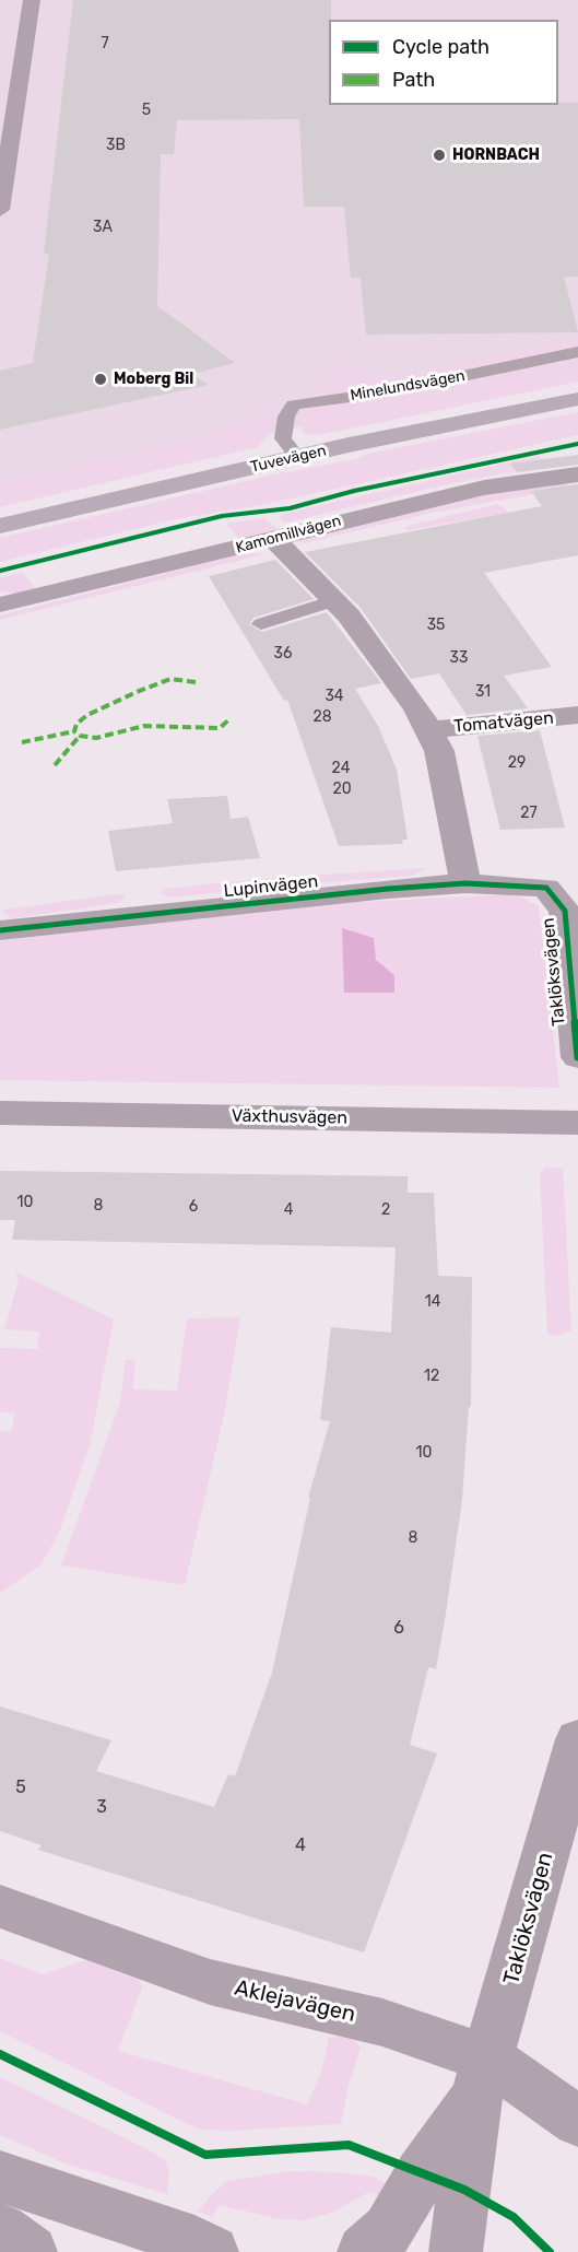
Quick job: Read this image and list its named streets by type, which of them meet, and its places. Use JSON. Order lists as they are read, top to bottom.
{
  "streets": {
    "main road": ["Tuvevägen"],
    "street": [
      "Kamomillvägen",
      "Tomatvägen",
      "Lupinvägen",
      "Taklöksvägen",
      "Växthusvägen",
      "Aklejavägen"
    ],
    "lane": ["Minelundsvägen"]
  },
  "crossings": [
    ["Minelundsvägen", "Tuvevägen"],
    ["Lupinvägen", "Taklöksvägen"],
    ["Taklöksvägen", "Aklejavägen"]
  ],
  "places": ["HORNBACH", "Moberg Bil"],
  "house_numbers": [
    "7",
    "5",
    "3B",
    "3A",
    "35",
    "36",
    "33",
    "31",
    "34",
    "28",
    "29",
    "24",
    "20",
    "27",
    "10",
    "8",
    "6",
    "4",
    "2",
    "14",
    "12",
    "10",
    "8",
    "6",
    "5",
    "3",
    "4"
  ],
  "legend": ["Cycle path", "Path"]
}
